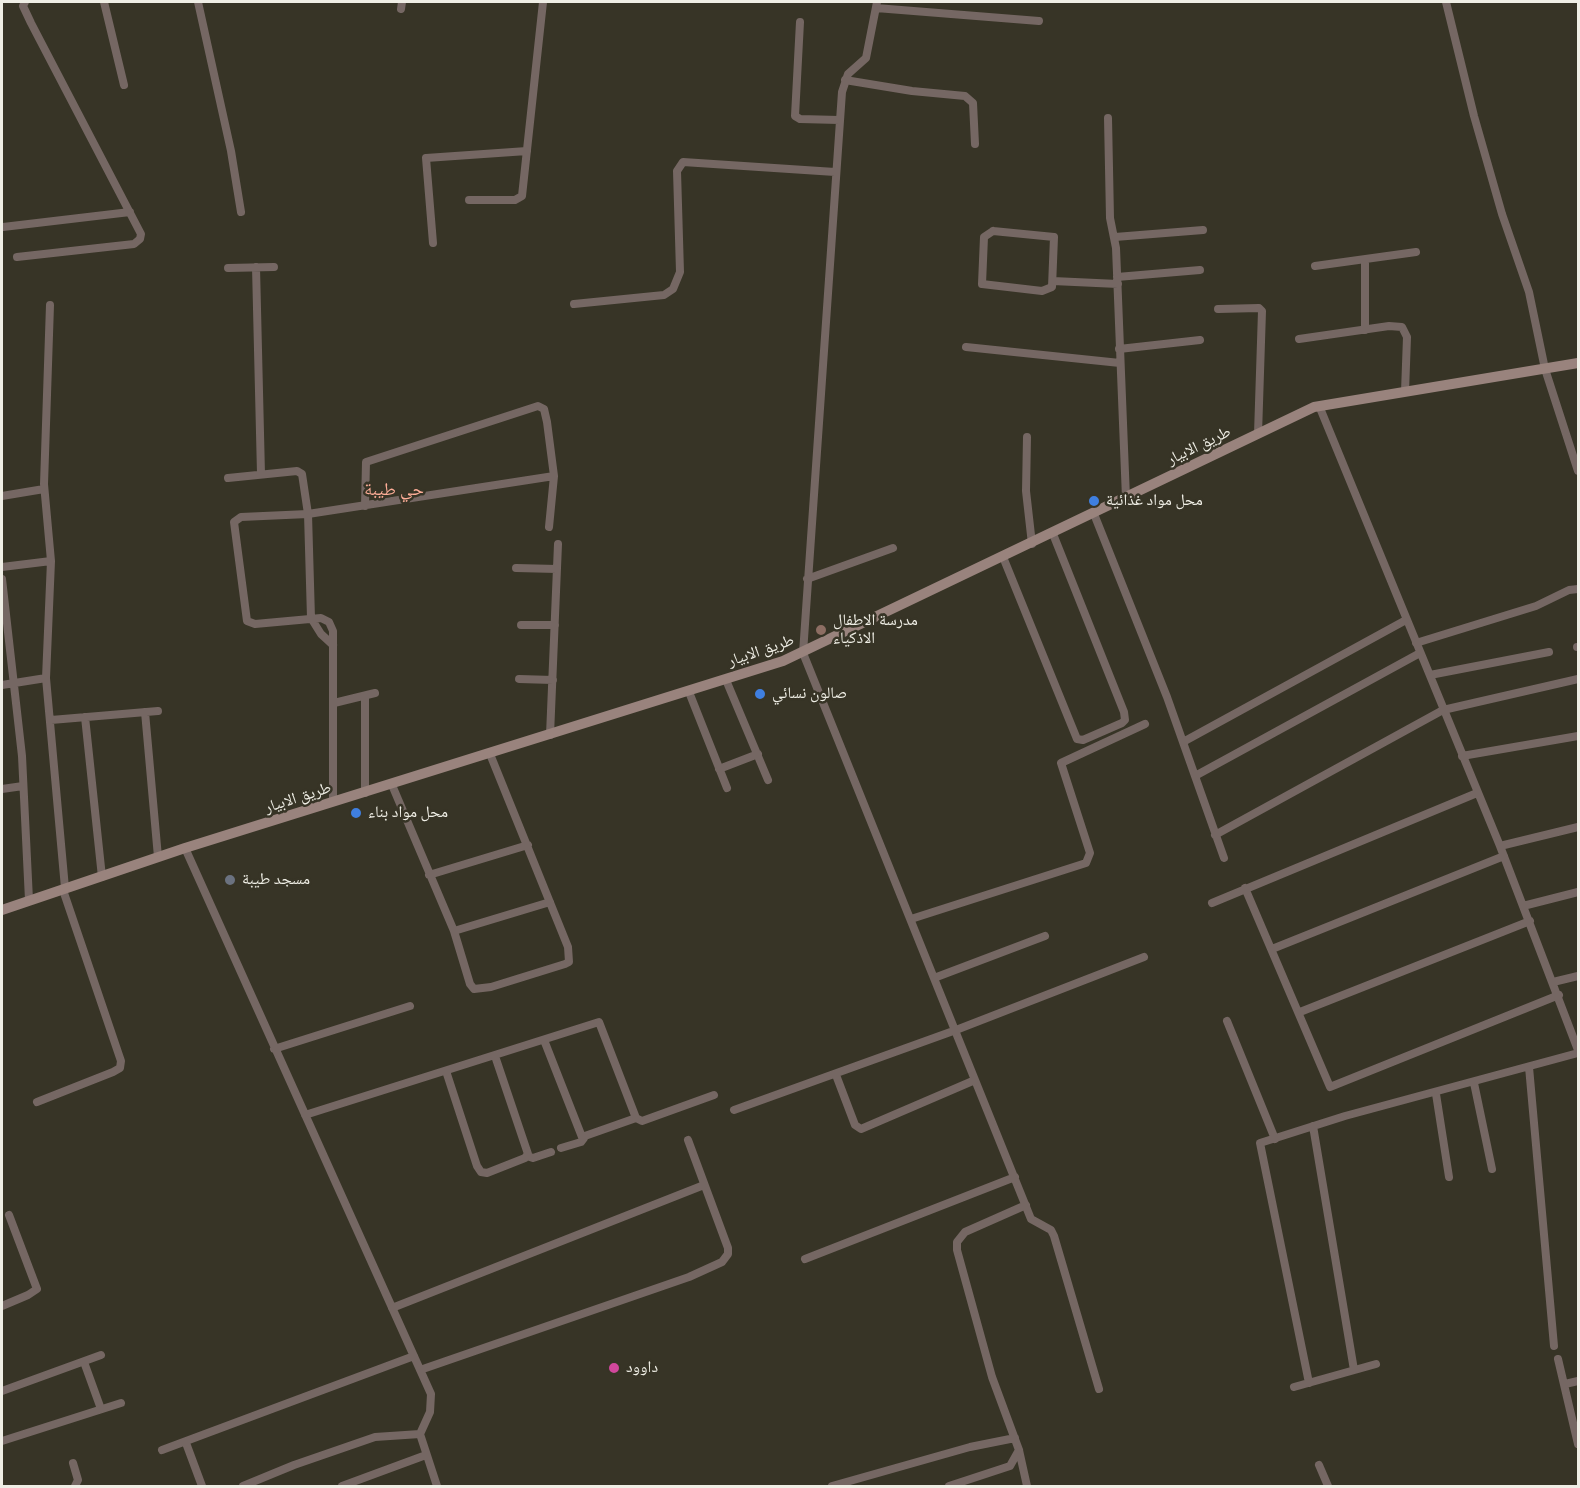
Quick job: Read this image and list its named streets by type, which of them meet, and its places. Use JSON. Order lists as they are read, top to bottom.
{
  "streets": {
    "main road": ["طريق الابيار"]
  },
  "districts": ["حي طيبة"],
  "places": [
    "محل مواد غذائية",
    "مدرسة الاطفال الاذكياء",
    "صالون نسائي",
    "محل مواد بناء",
    "مسجد طيبة",
    "داوود"
  ]
}
